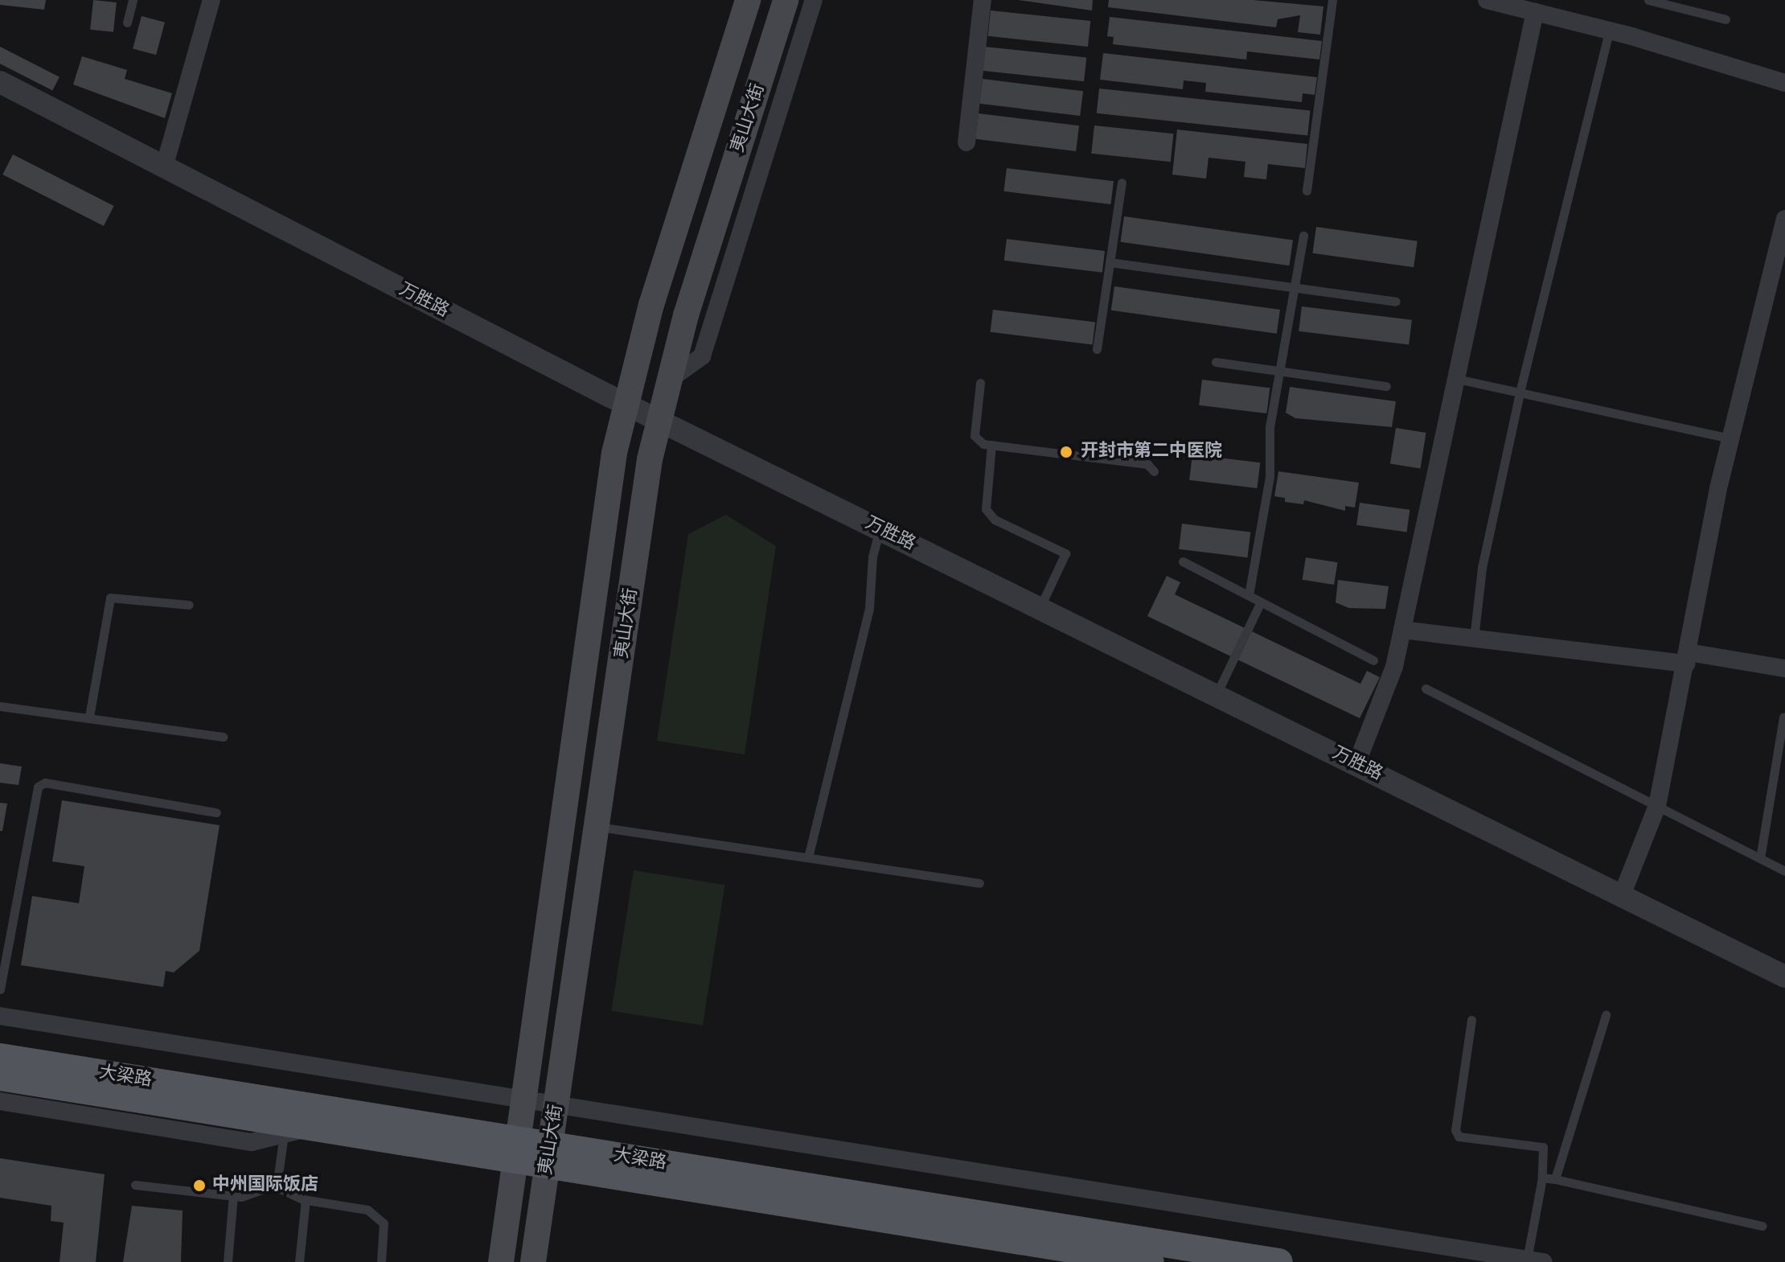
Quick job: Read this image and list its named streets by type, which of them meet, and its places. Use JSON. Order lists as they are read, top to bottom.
{
  "streets": {
    "main road": ["夷山大街", "大梁路"],
    "street": ["万胜路"]
  },
  "crossings": [
    ["夷山大街", "万胜路"],
    ["夷山大街", "大梁路"]
  ],
  "places": ["开封市第二中医院", "中州国际饭店"]
}
